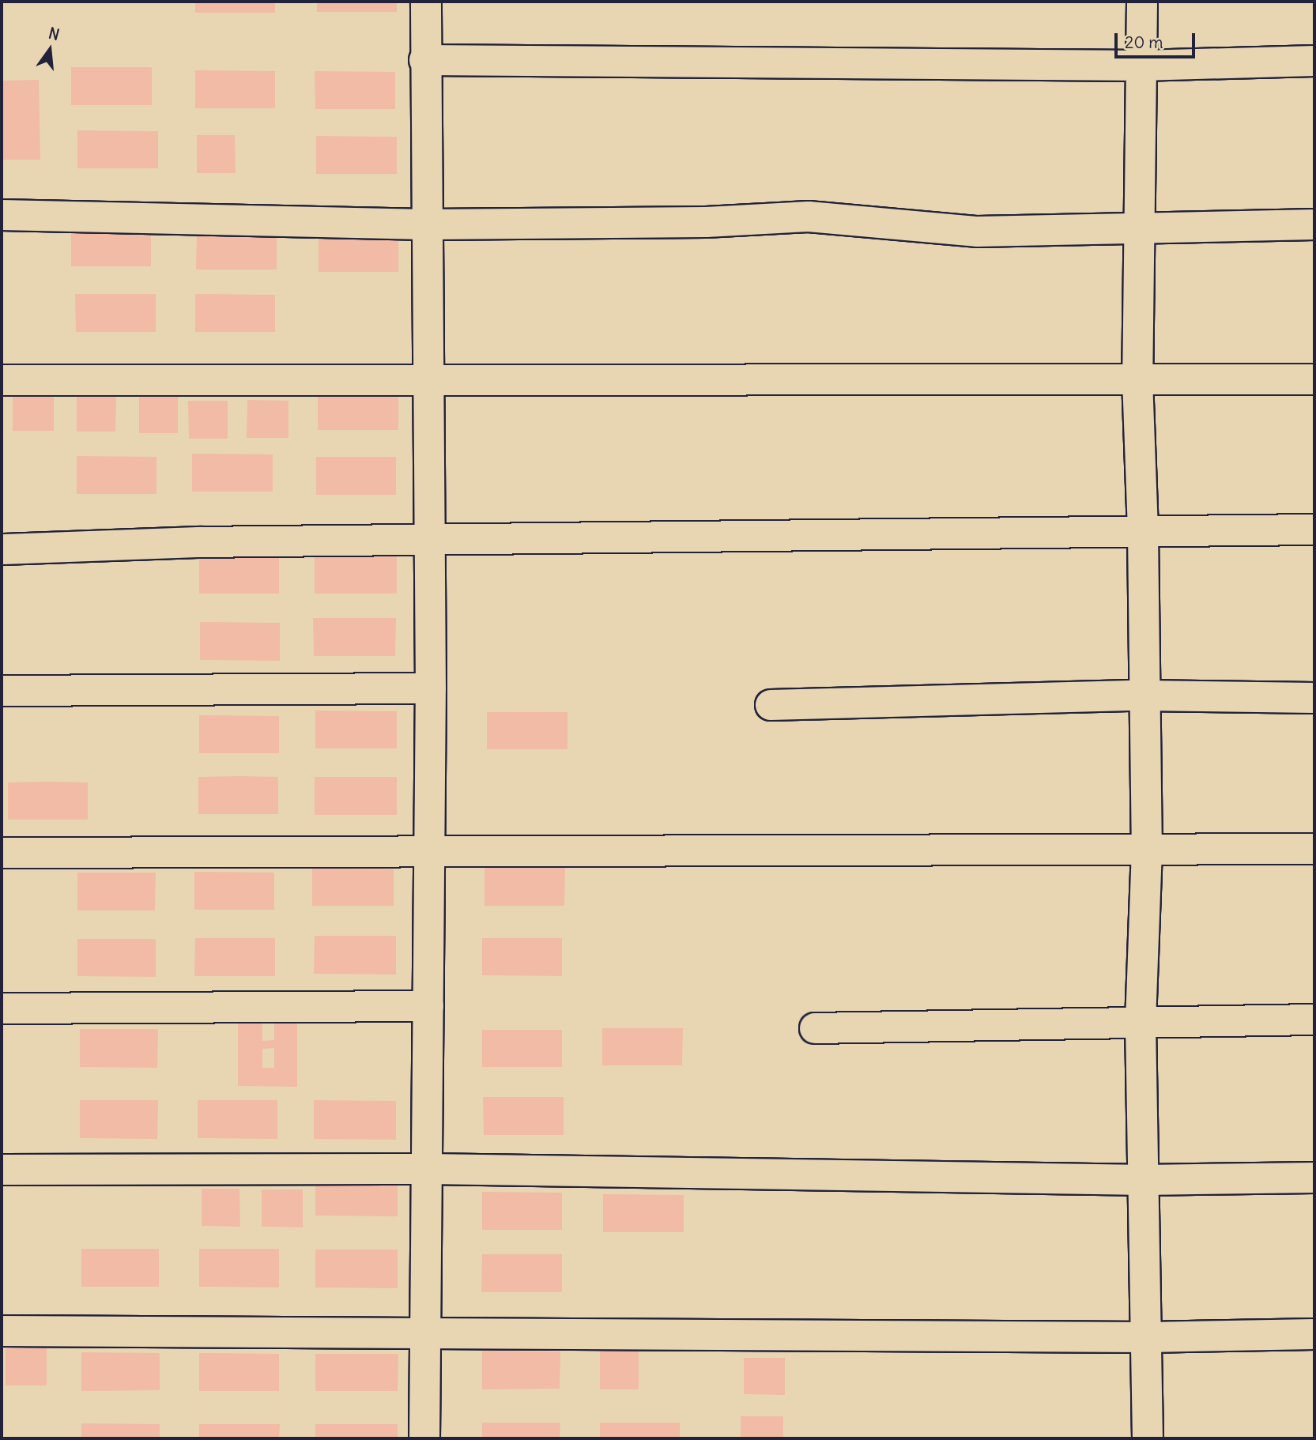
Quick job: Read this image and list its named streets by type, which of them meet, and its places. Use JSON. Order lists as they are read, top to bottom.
{
  "scale_bar": "20 m",
  "north": "top"
}
